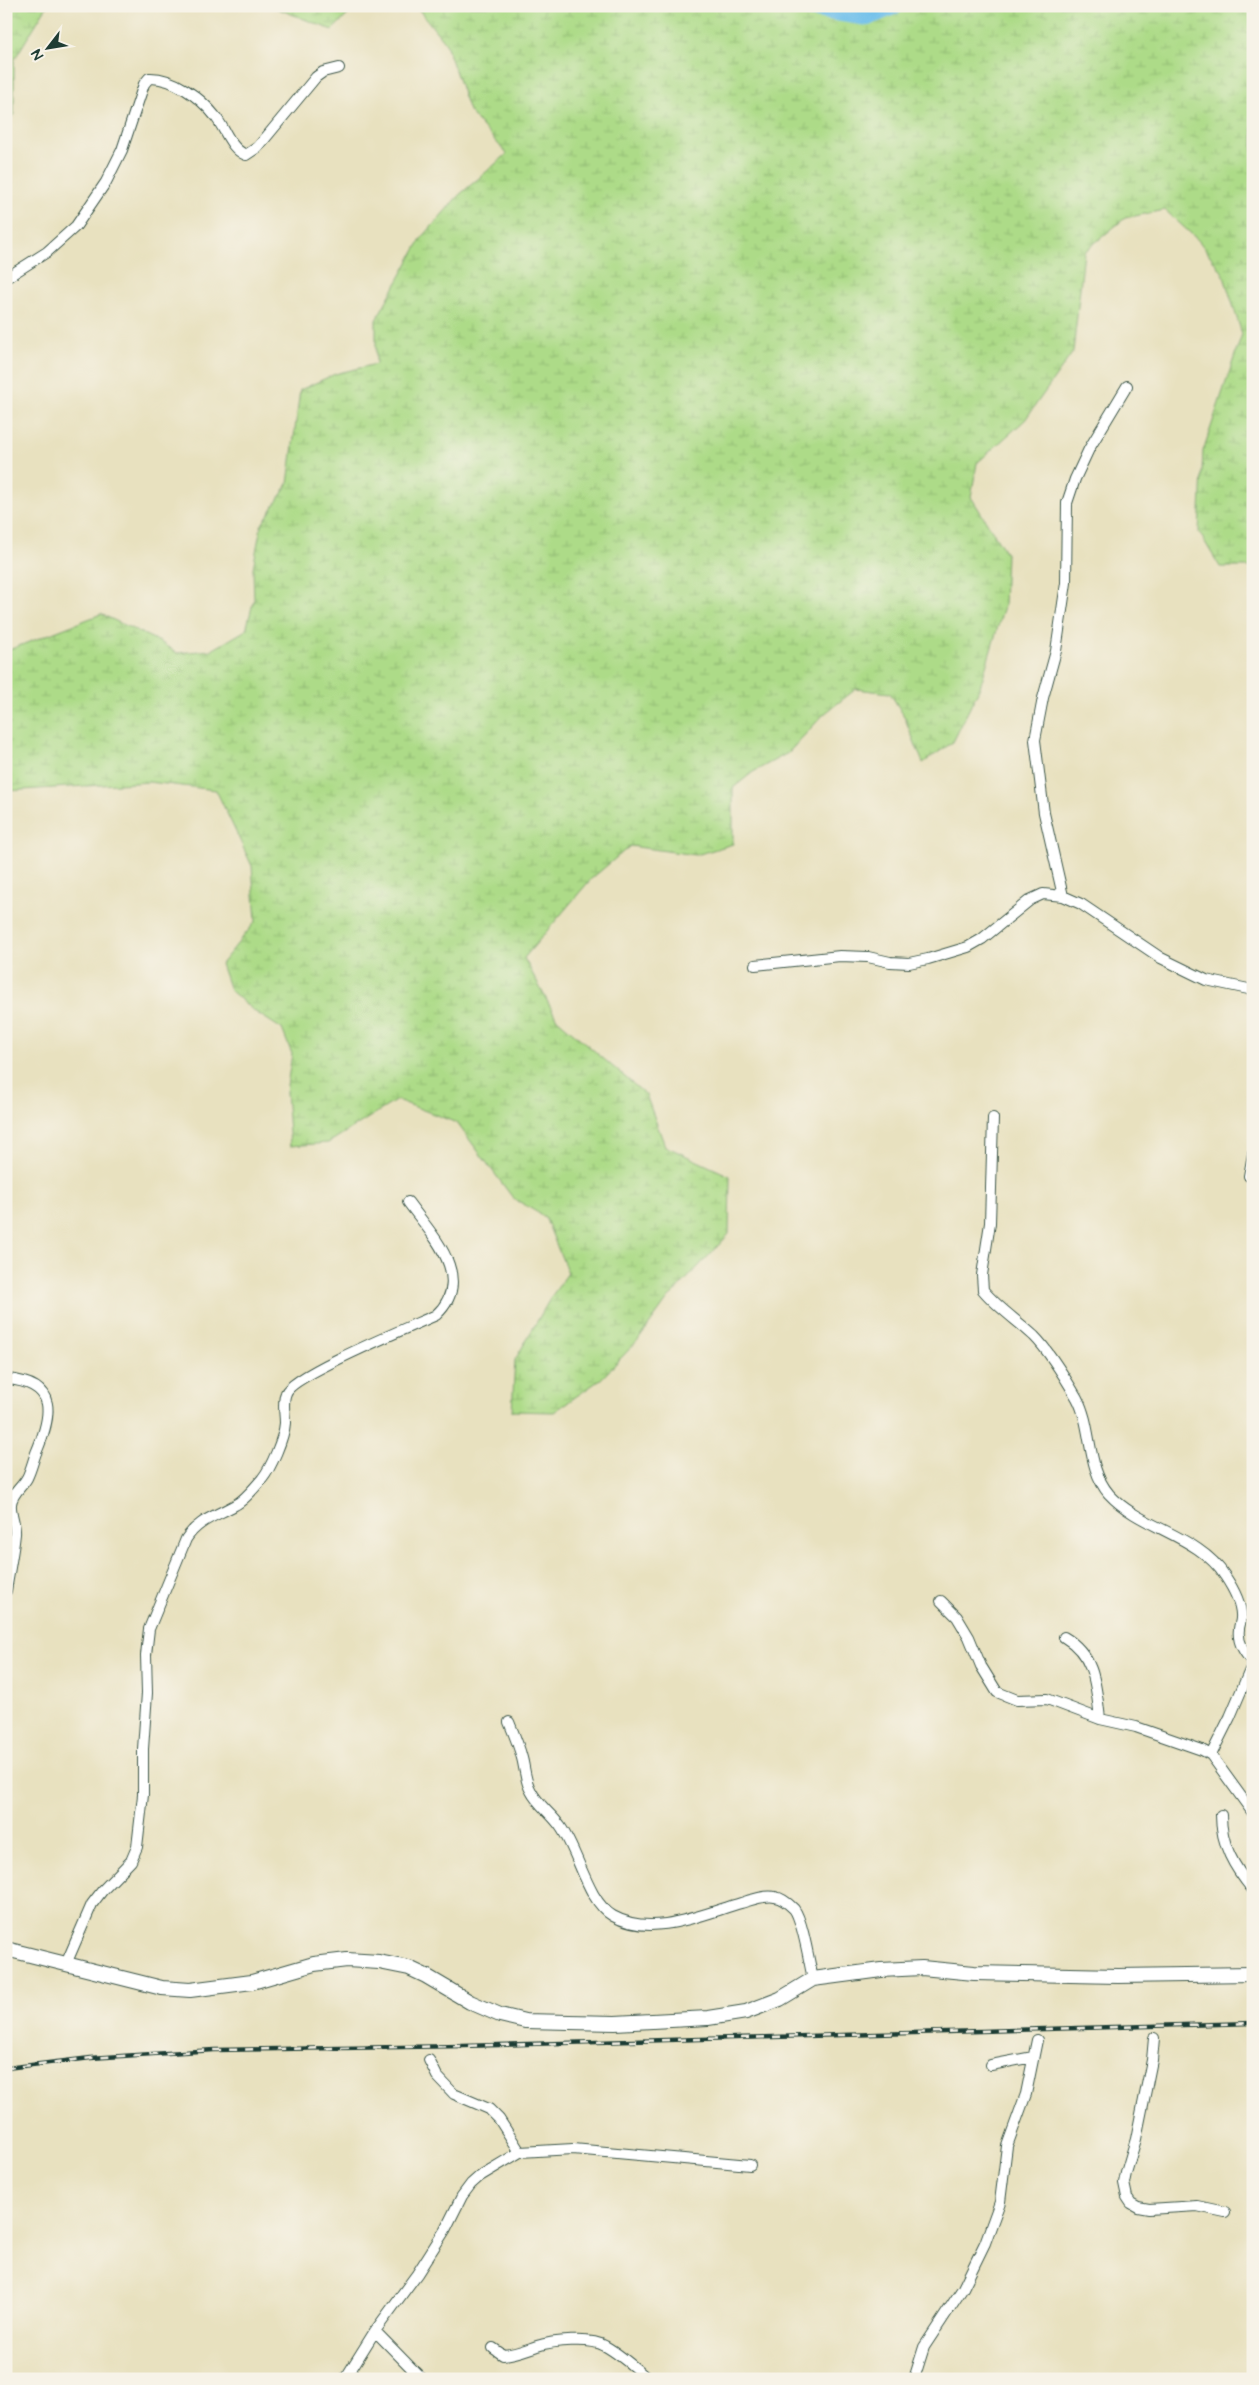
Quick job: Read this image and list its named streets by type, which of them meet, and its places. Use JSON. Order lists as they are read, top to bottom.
{
  "north": "bottom left"
}
